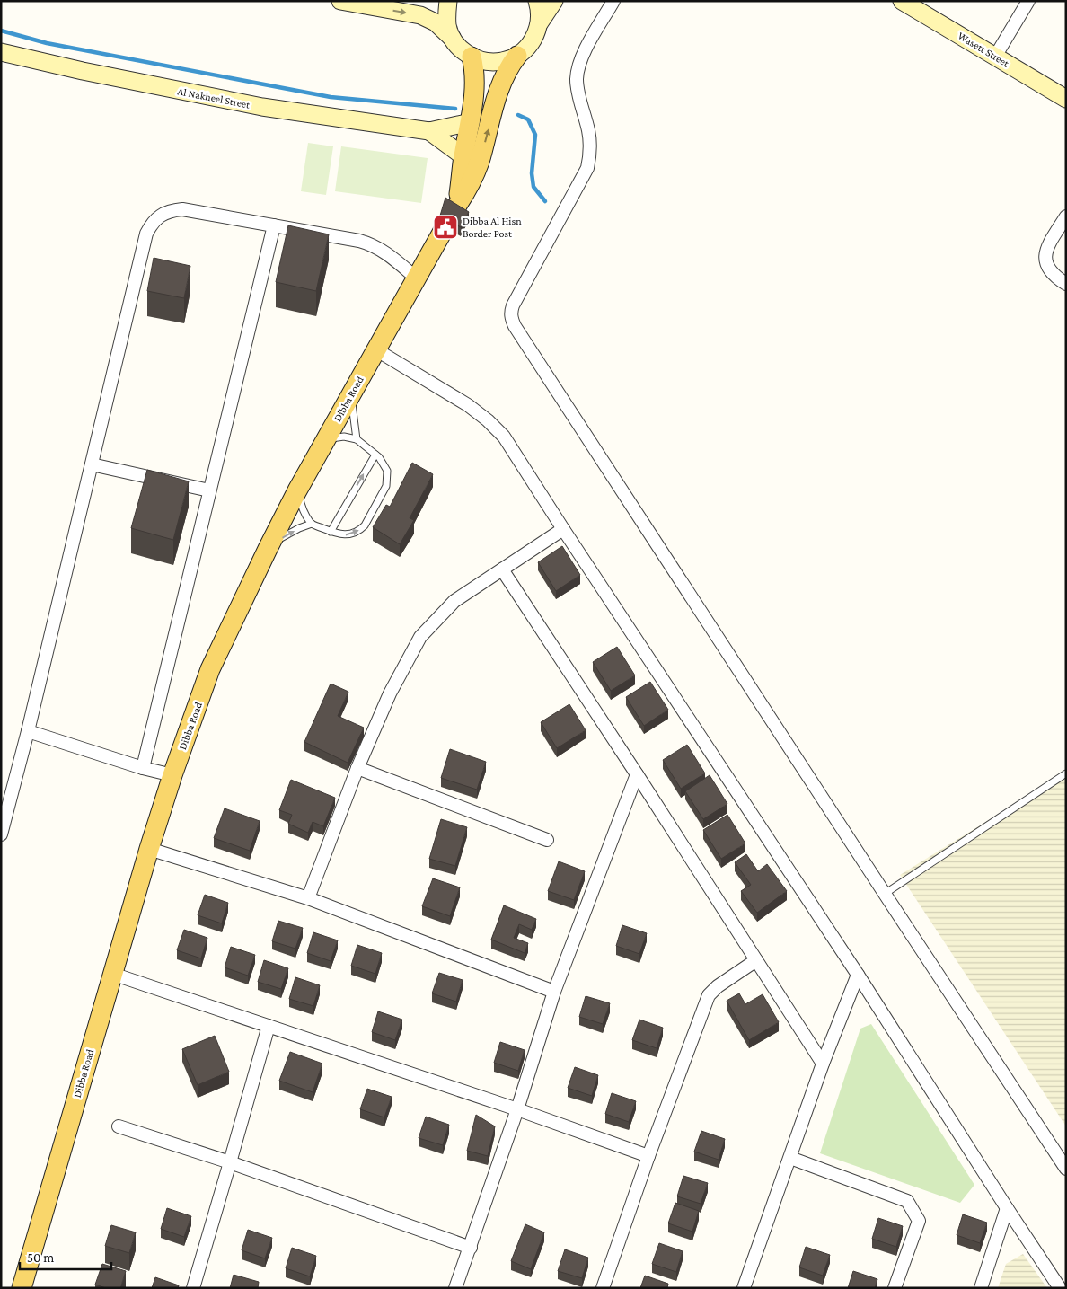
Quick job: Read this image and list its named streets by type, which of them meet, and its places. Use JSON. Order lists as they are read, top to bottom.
{
  "streets": {
    "main road": ["Wasett Street", "Al Nakheel Street", "Dibba Road"]
  },
  "crossings": [
    ["Al Nakheel Street", "Dibba Road"]
  ],
  "places": {
    "public building": ["Dibba Al Hisn Border Post"]
  },
  "scale_bar": "50 m"
}
